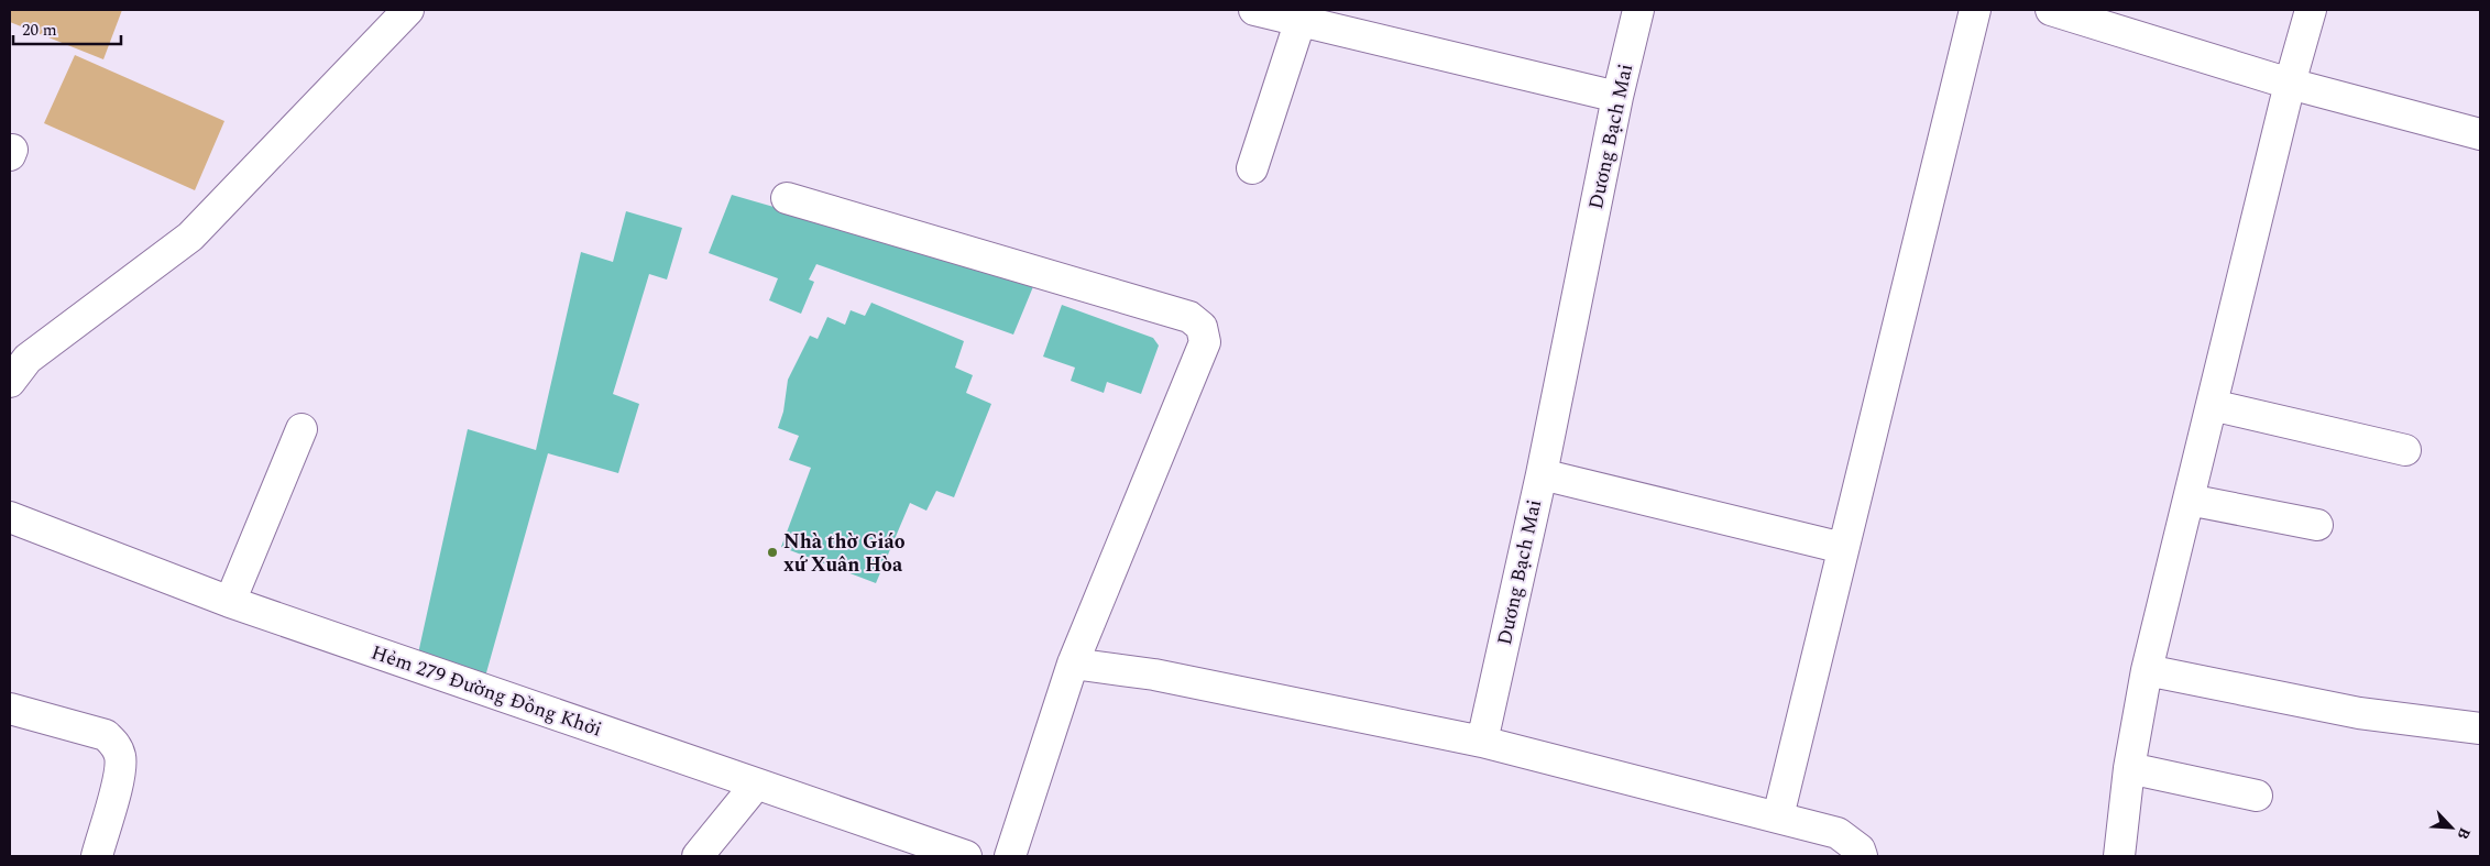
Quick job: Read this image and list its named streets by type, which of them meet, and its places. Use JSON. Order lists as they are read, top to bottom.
{
  "streets": {
    "street": ["Dương Bạch Mai", "Hẻm 279 Đường Đồng Khởi"]
  },
  "places": ["Nhà thờ Giáo xứ Xuân Hòa"],
  "scale_bar": "20 m",
  "north": "bottom right"
}
